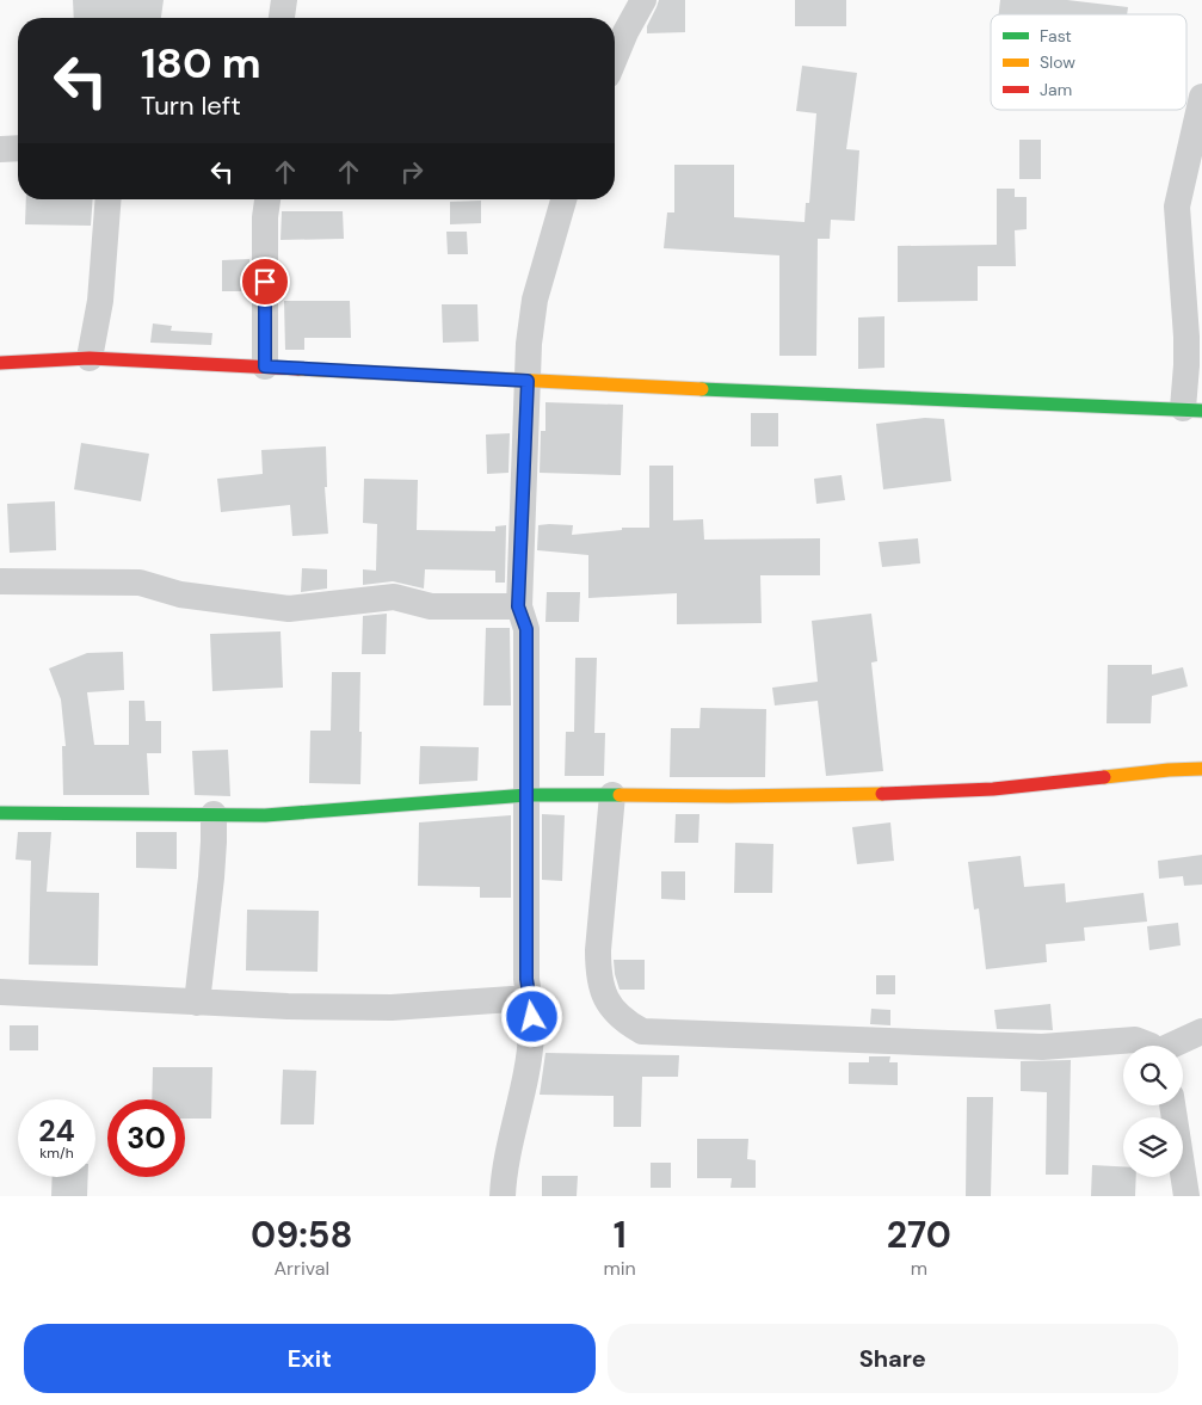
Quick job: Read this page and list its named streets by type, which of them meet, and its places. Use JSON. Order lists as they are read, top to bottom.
{
  "legend": ["Fast", "Slow", "Jam"],
  "page": {
    "turn": ["180 m", "Turn left"],
    "speed": "24 km/h",
    "limit": "30",
    "eta": [
      "09:58",
      "Arrival",
      "1",
      "min",
      "270",
      "m"
    ],
    "buttons": ["Exit", "Share"]
  }
}
